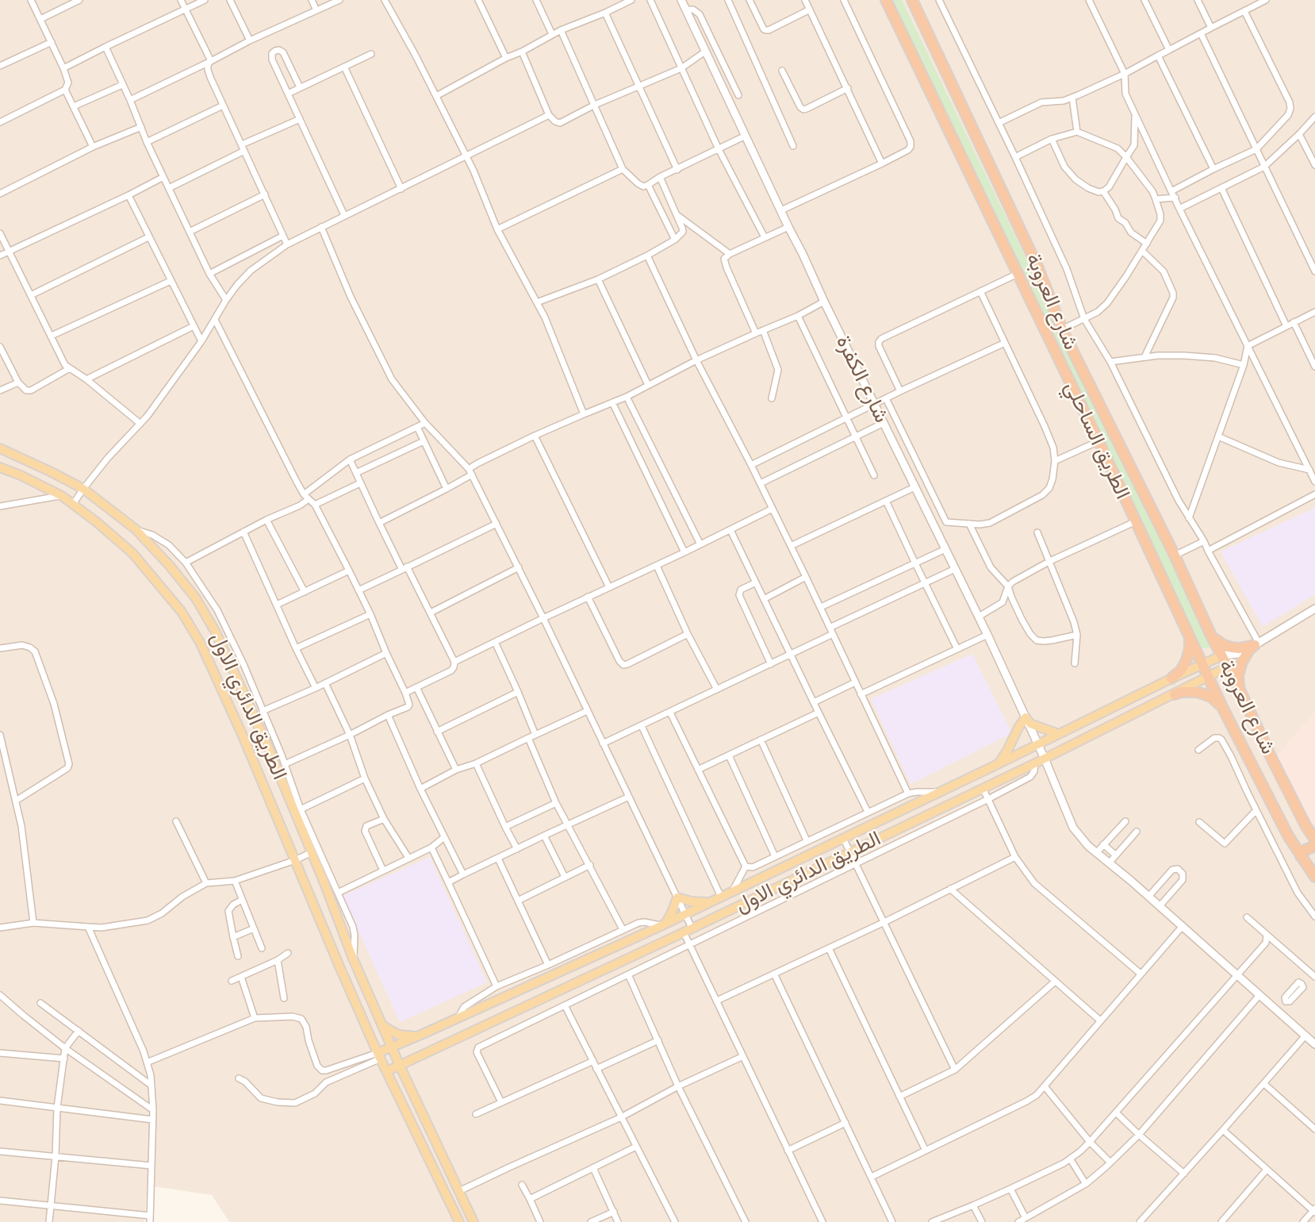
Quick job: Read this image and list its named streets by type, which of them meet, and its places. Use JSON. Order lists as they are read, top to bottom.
{
  "streets": {
    "highway": ["شارع العروبة", "الطريق الساحلي"],
    "main road": ["الطريق الدائري الاول"],
    "street": ["شارع الكفرة"]
  },
  "crossings": [
    ["شارع العروبة", "الطريق الدائري الاول"],
    ["شارع الكفرة", "الطريق الدائري الاول"],
    ["الطريق الساحلي", "الطريق الدائري الاول"]
  ]
}
